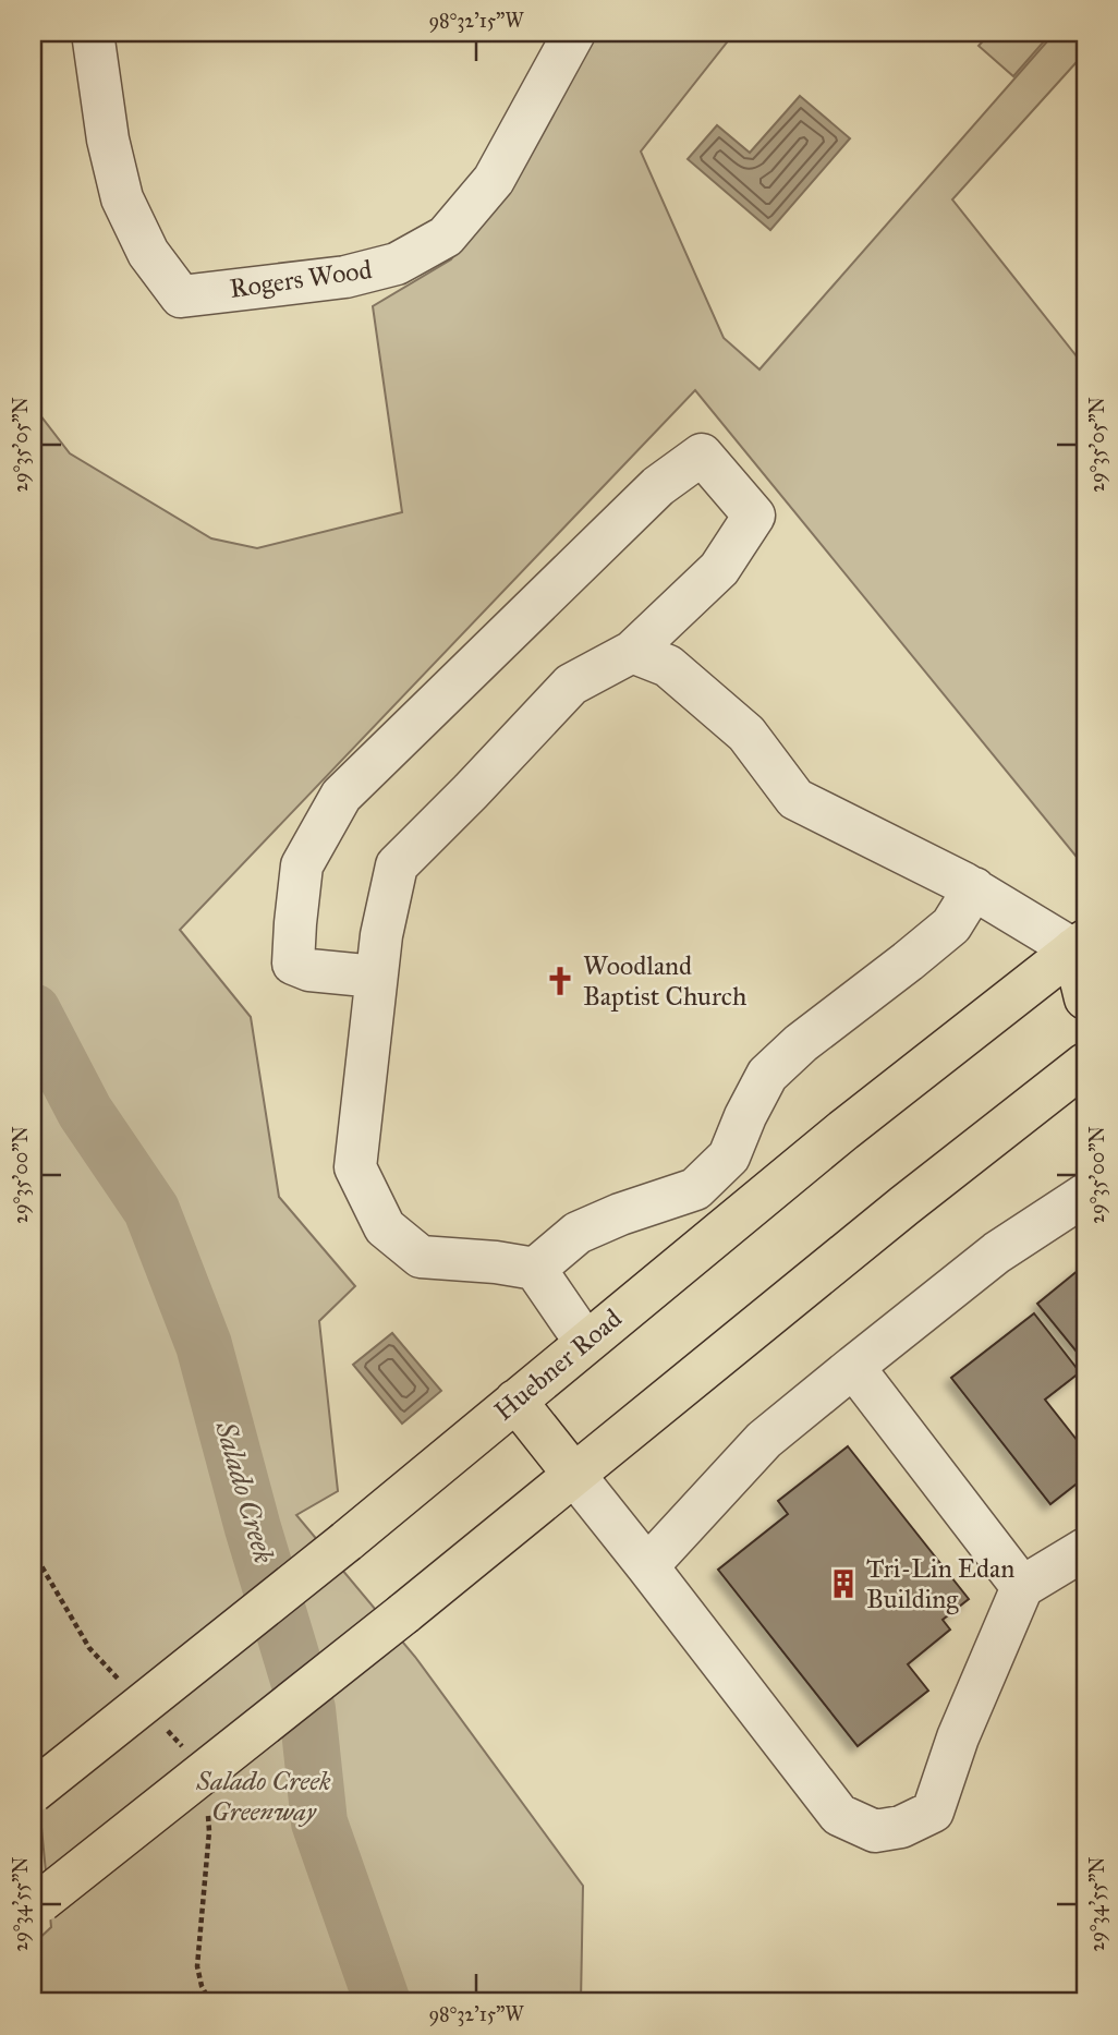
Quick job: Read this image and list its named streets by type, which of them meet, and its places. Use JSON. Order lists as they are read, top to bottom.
{
  "streets": {
    "main road": ["Huebner Road"],
    "street": ["Rogers Wood"]
  },
  "water": ["Salado Creek"],
  "parks": ["Salado Creek Greenway"],
  "places": {
    "church": ["Woodland Baptist Church"],
    "building": ["Tri-Lin Edan Building"]
  },
  "coordinates": [
    "98°32'15\"W",
    "29°35'05\"N",
    "29°35'00\"N",
    "29°34'55\"N"
  ]
}
